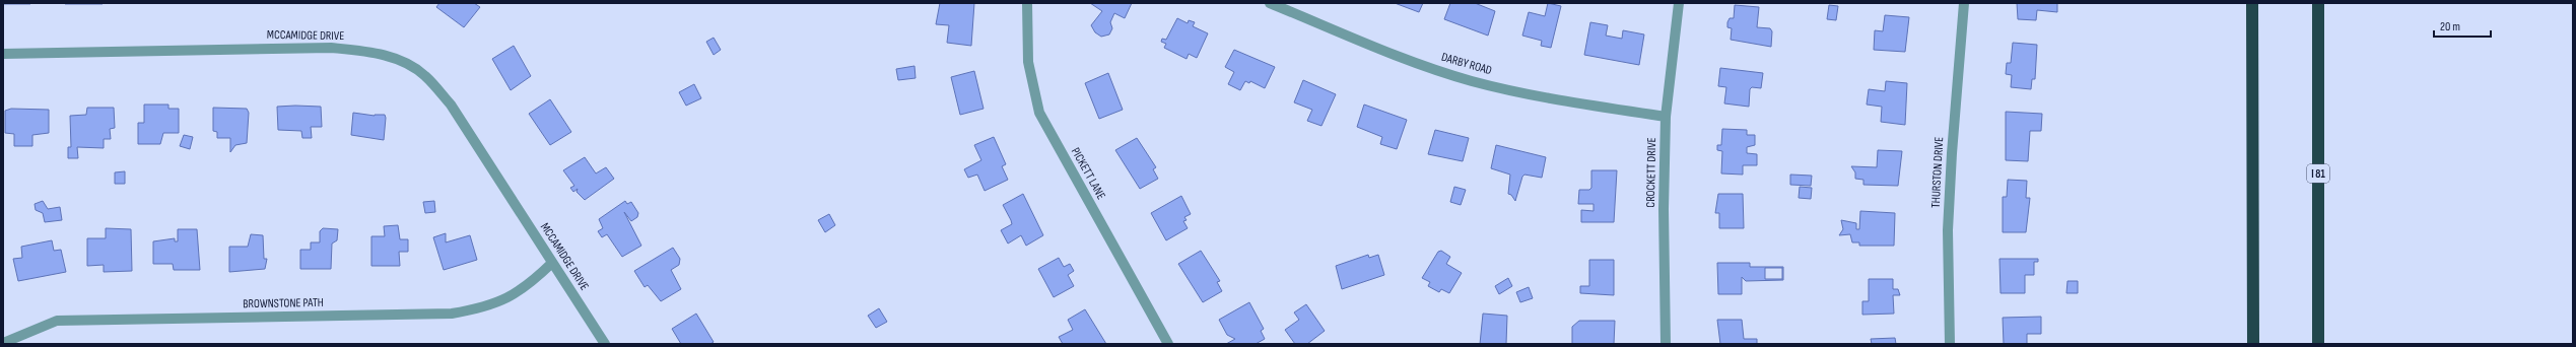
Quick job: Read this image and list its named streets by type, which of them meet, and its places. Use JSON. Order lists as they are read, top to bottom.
{
  "streets": {
    "highway": ["I 81"],
    "street": [
      "MCCAMIDGE DRIVE",
      "DARBY ROAD",
      "CROCKETT DRIVE",
      "THURSTON DRIVE",
      "PICKETT LANE",
      "BROWNSTONE PATH"
    ]
  },
  "crossings": [
    ["MCCAMIDGE DRIVE", "BROWNSTONE PATH"],
    ["DARBY ROAD", "CROCKETT DRIVE"]
  ],
  "scale_bar": "20 m"
}
